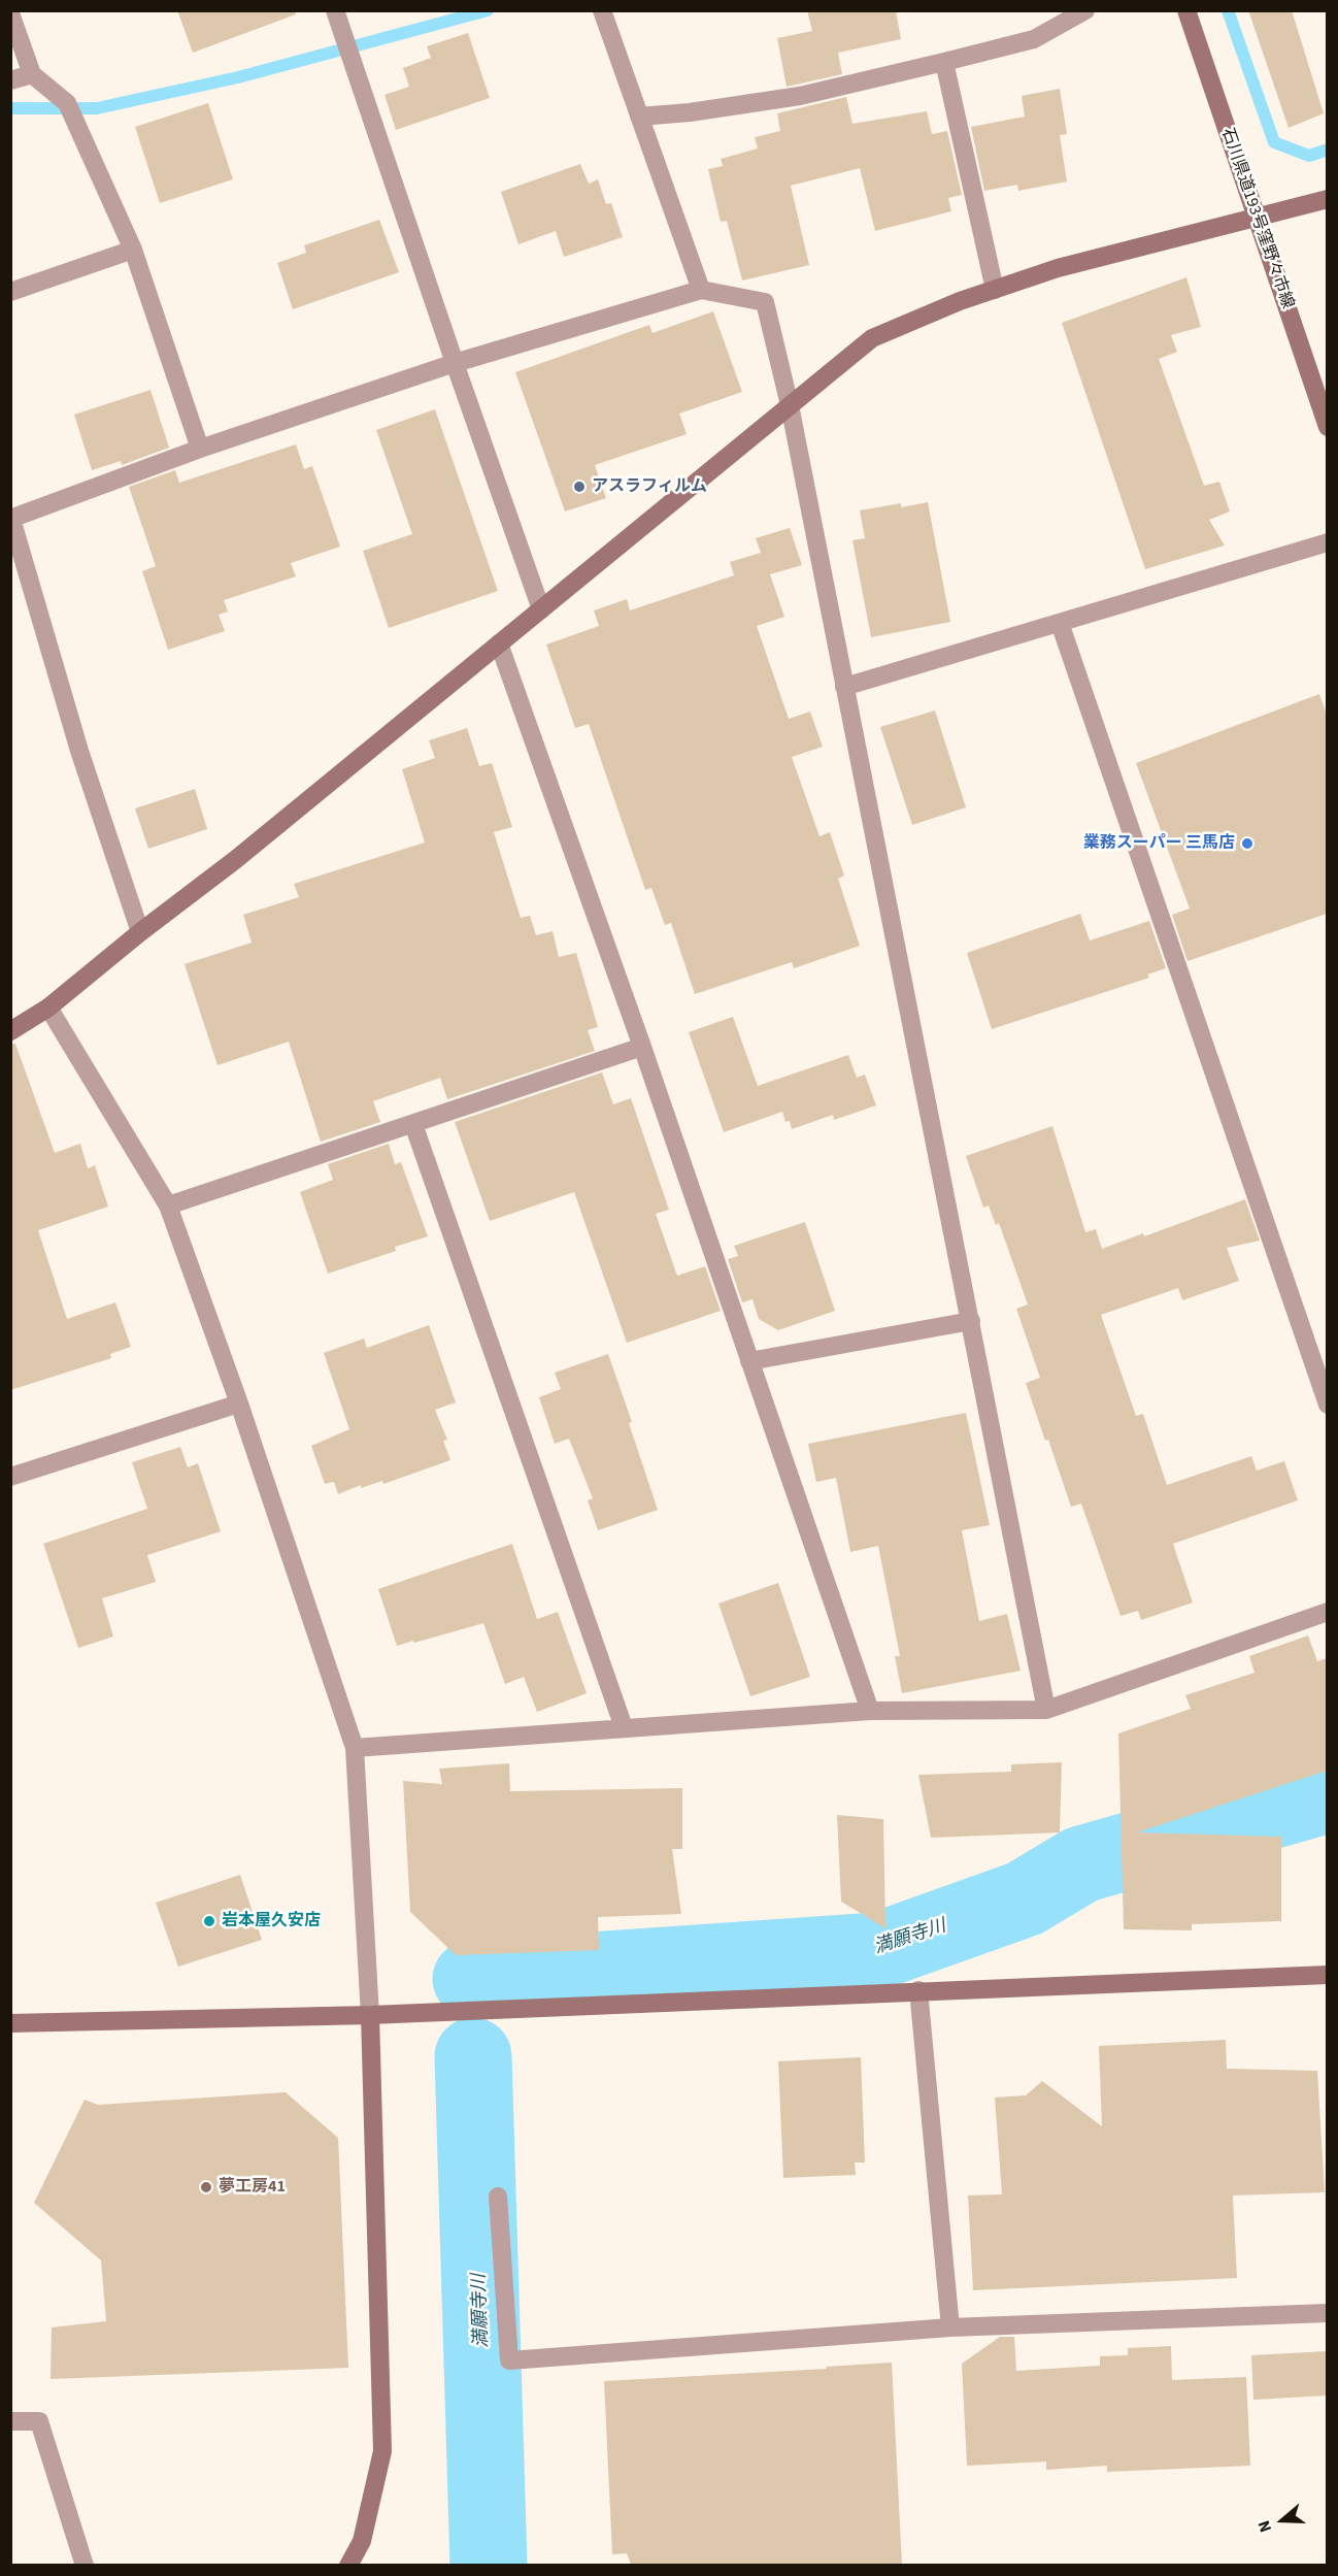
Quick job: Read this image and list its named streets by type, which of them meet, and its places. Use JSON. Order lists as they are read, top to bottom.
{
  "streets": {
    "street": ["石川県道193号窪野々市線"]
  },
  "water": ["満願寺川"],
  "places": [
    "アスラフィルム",
    "業務スーパー 三馬店",
    "岩本屋久安店",
    "夢工房41"
  ],
  "north": "left"
}
